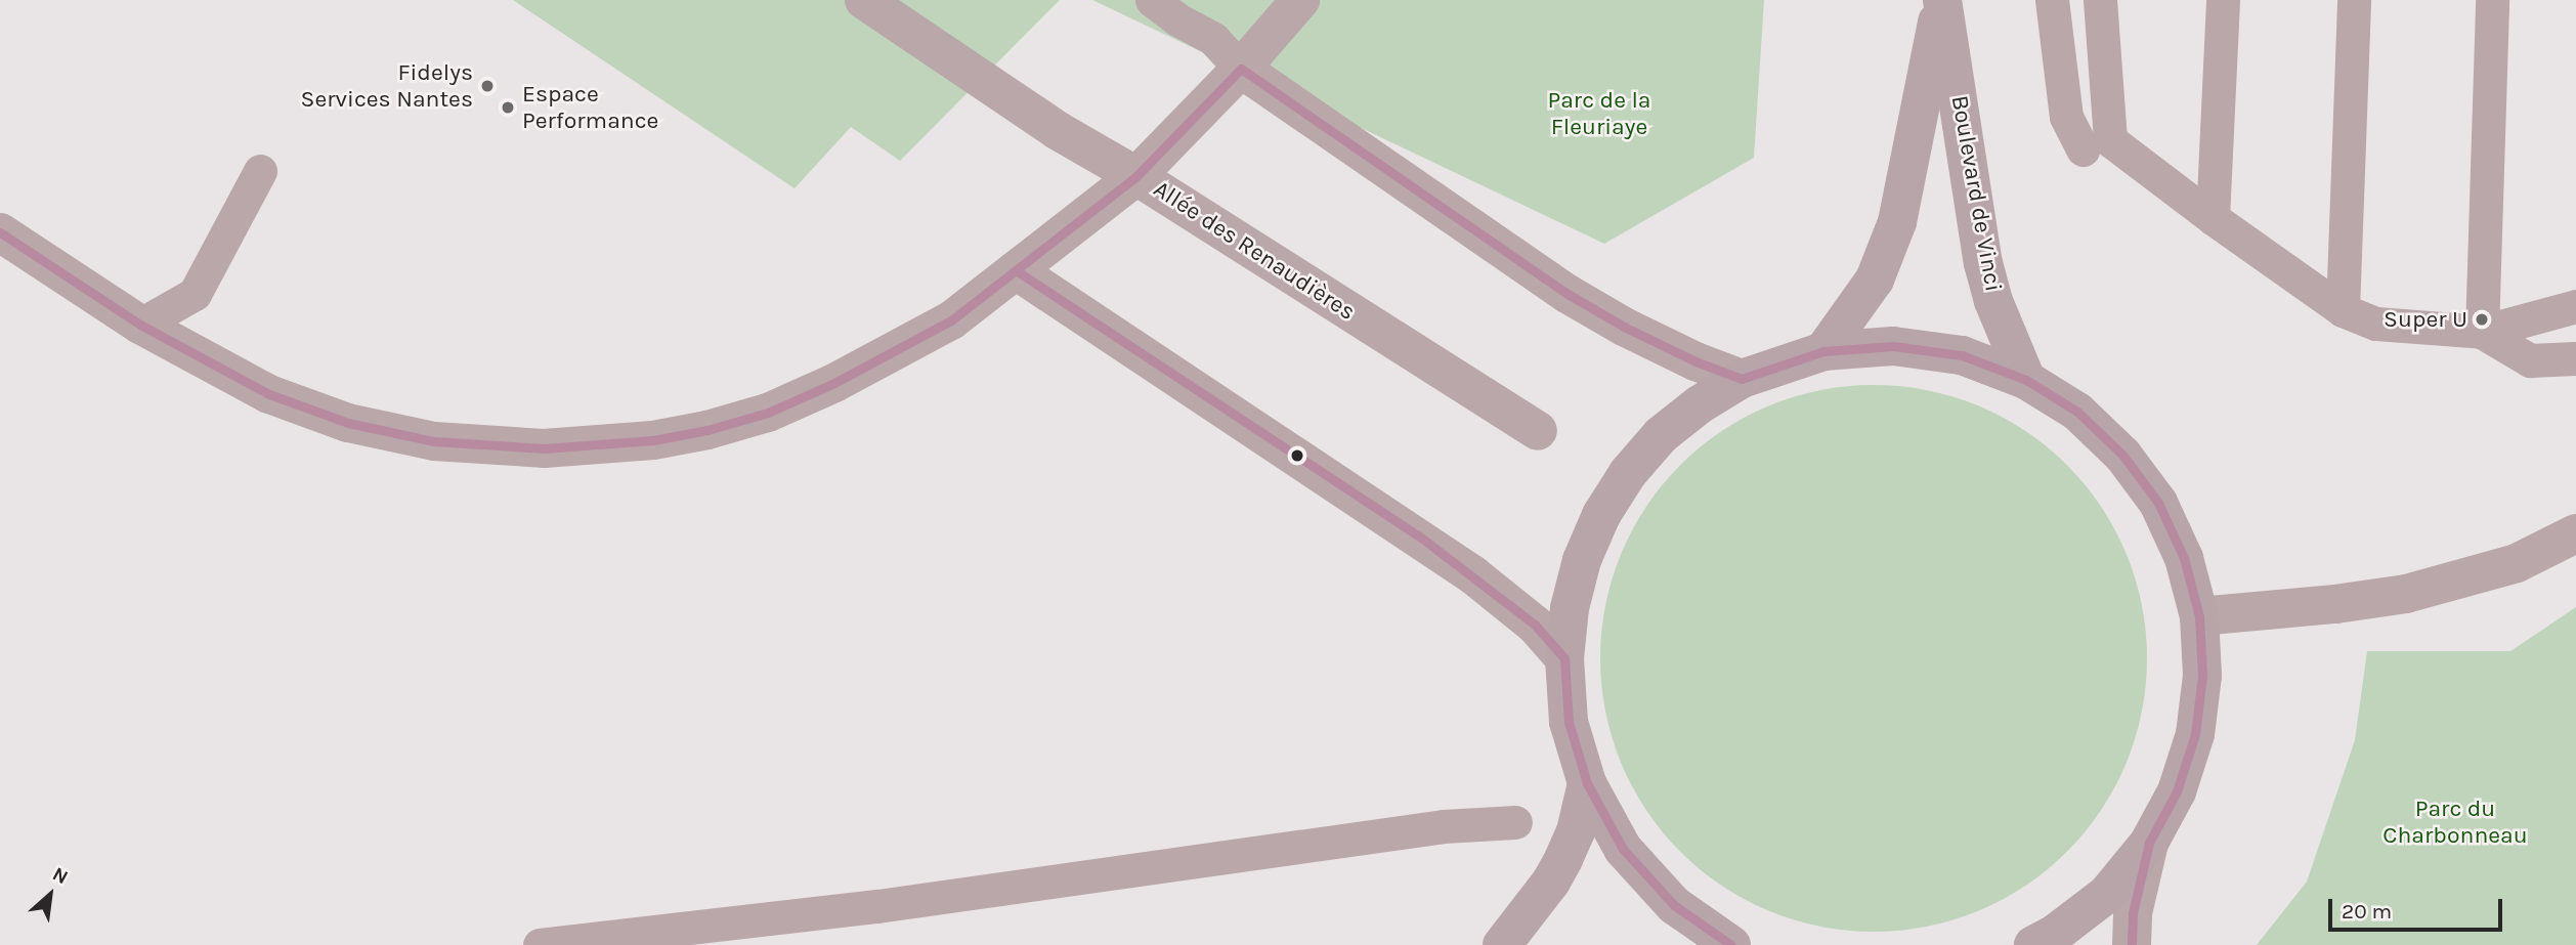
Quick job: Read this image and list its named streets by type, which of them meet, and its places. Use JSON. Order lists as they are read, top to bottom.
{
  "streets": {
    "main road": ["Boulevard de Vinci"],
    "street": ["Allée des Renaudières"]
  },
  "parks": ["Parc de la Fleuriaye", "Parc du Charbonneau"],
  "places": ["Fidelys Services Nantes", "Espace Performance", "Super U"],
  "scale_bar": "20 m",
  "north": "top right"
}
